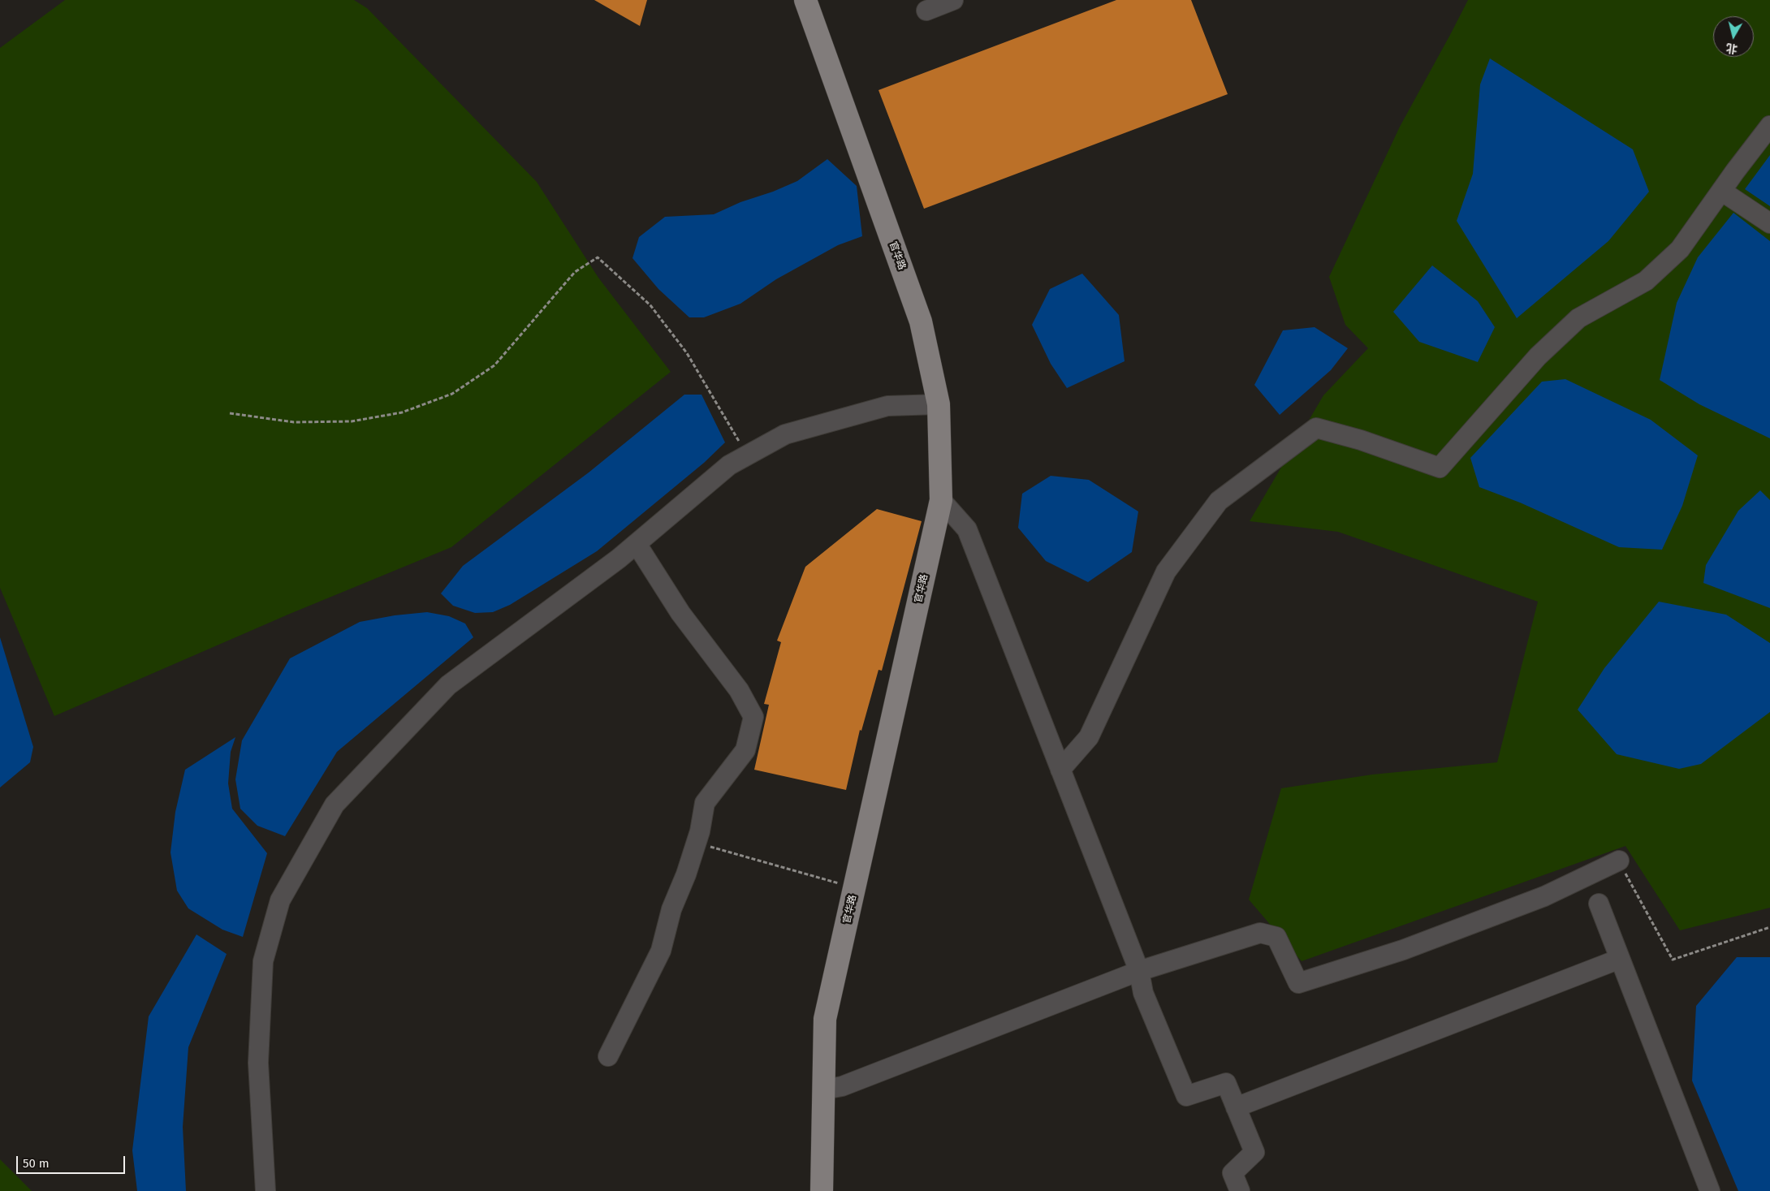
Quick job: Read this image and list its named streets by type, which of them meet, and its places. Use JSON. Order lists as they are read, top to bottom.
{
  "streets": {
    "main road": ["官华路"]
  },
  "scale_bar": "50 m",
  "north": "bottom"
}
